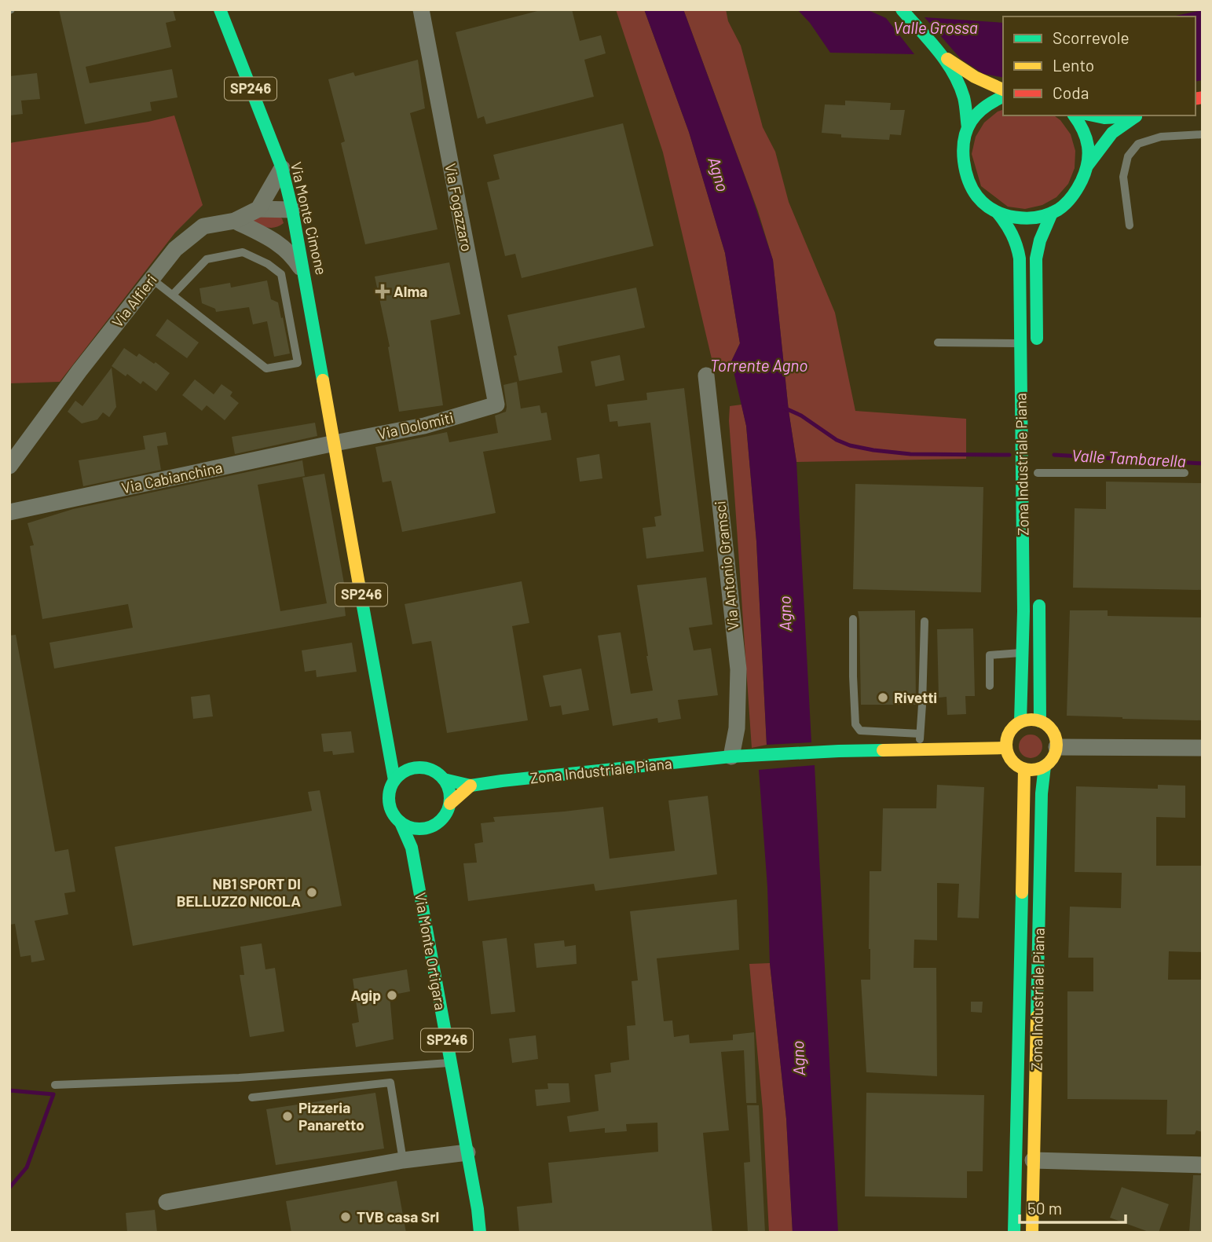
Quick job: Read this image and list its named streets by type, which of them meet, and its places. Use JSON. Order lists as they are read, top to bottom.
{
  "streets": {
    "main road": [
      "SP246",
      "Via Monte Cimone",
      "Zona Industriale Piana",
      "Via Monte Ortigara"
    ],
    "street": [
      "Via Fogazzaro",
      "Via Alfieri",
      "Via Dolomiti",
      "Via Cabianchina",
      "Via Antonio Gramsci"
    ]
  },
  "crossings": [
    ["SP246", "Via Monte Cimone"],
    ["SP246", "Via Dolomiti"],
    ["SP246", "Via Cabianchina"],
    ["Via Fogazzaro", "Via Dolomiti"],
    ["Via Monte Cimone", "Via Dolomiti"],
    ["Via Monte Cimone", "Via Cabianchina"],
    ["Via Dolomiti", "Via Cabianchina"],
    ["Zona Industriale Piana", "Via Antonio Gramsci"]
  ],
  "water": [
    "Valle Grossa",
    "Agno",
    "Torrente Agno",
    "Valle Tambarella"
  ],
  "places": {
    "health": ["Alma"],
    "other": [
      "Rivetti",
      "NB1 SPORT DI BELLUZZO NICOLA",
      "Agip",
      "Pizzeria Panaretto",
      "TVB casa Srl"
    ]
  },
  "legend": ["Scorrevole", "Lento", "Coda"],
  "scale_bar": "50 m"
}
